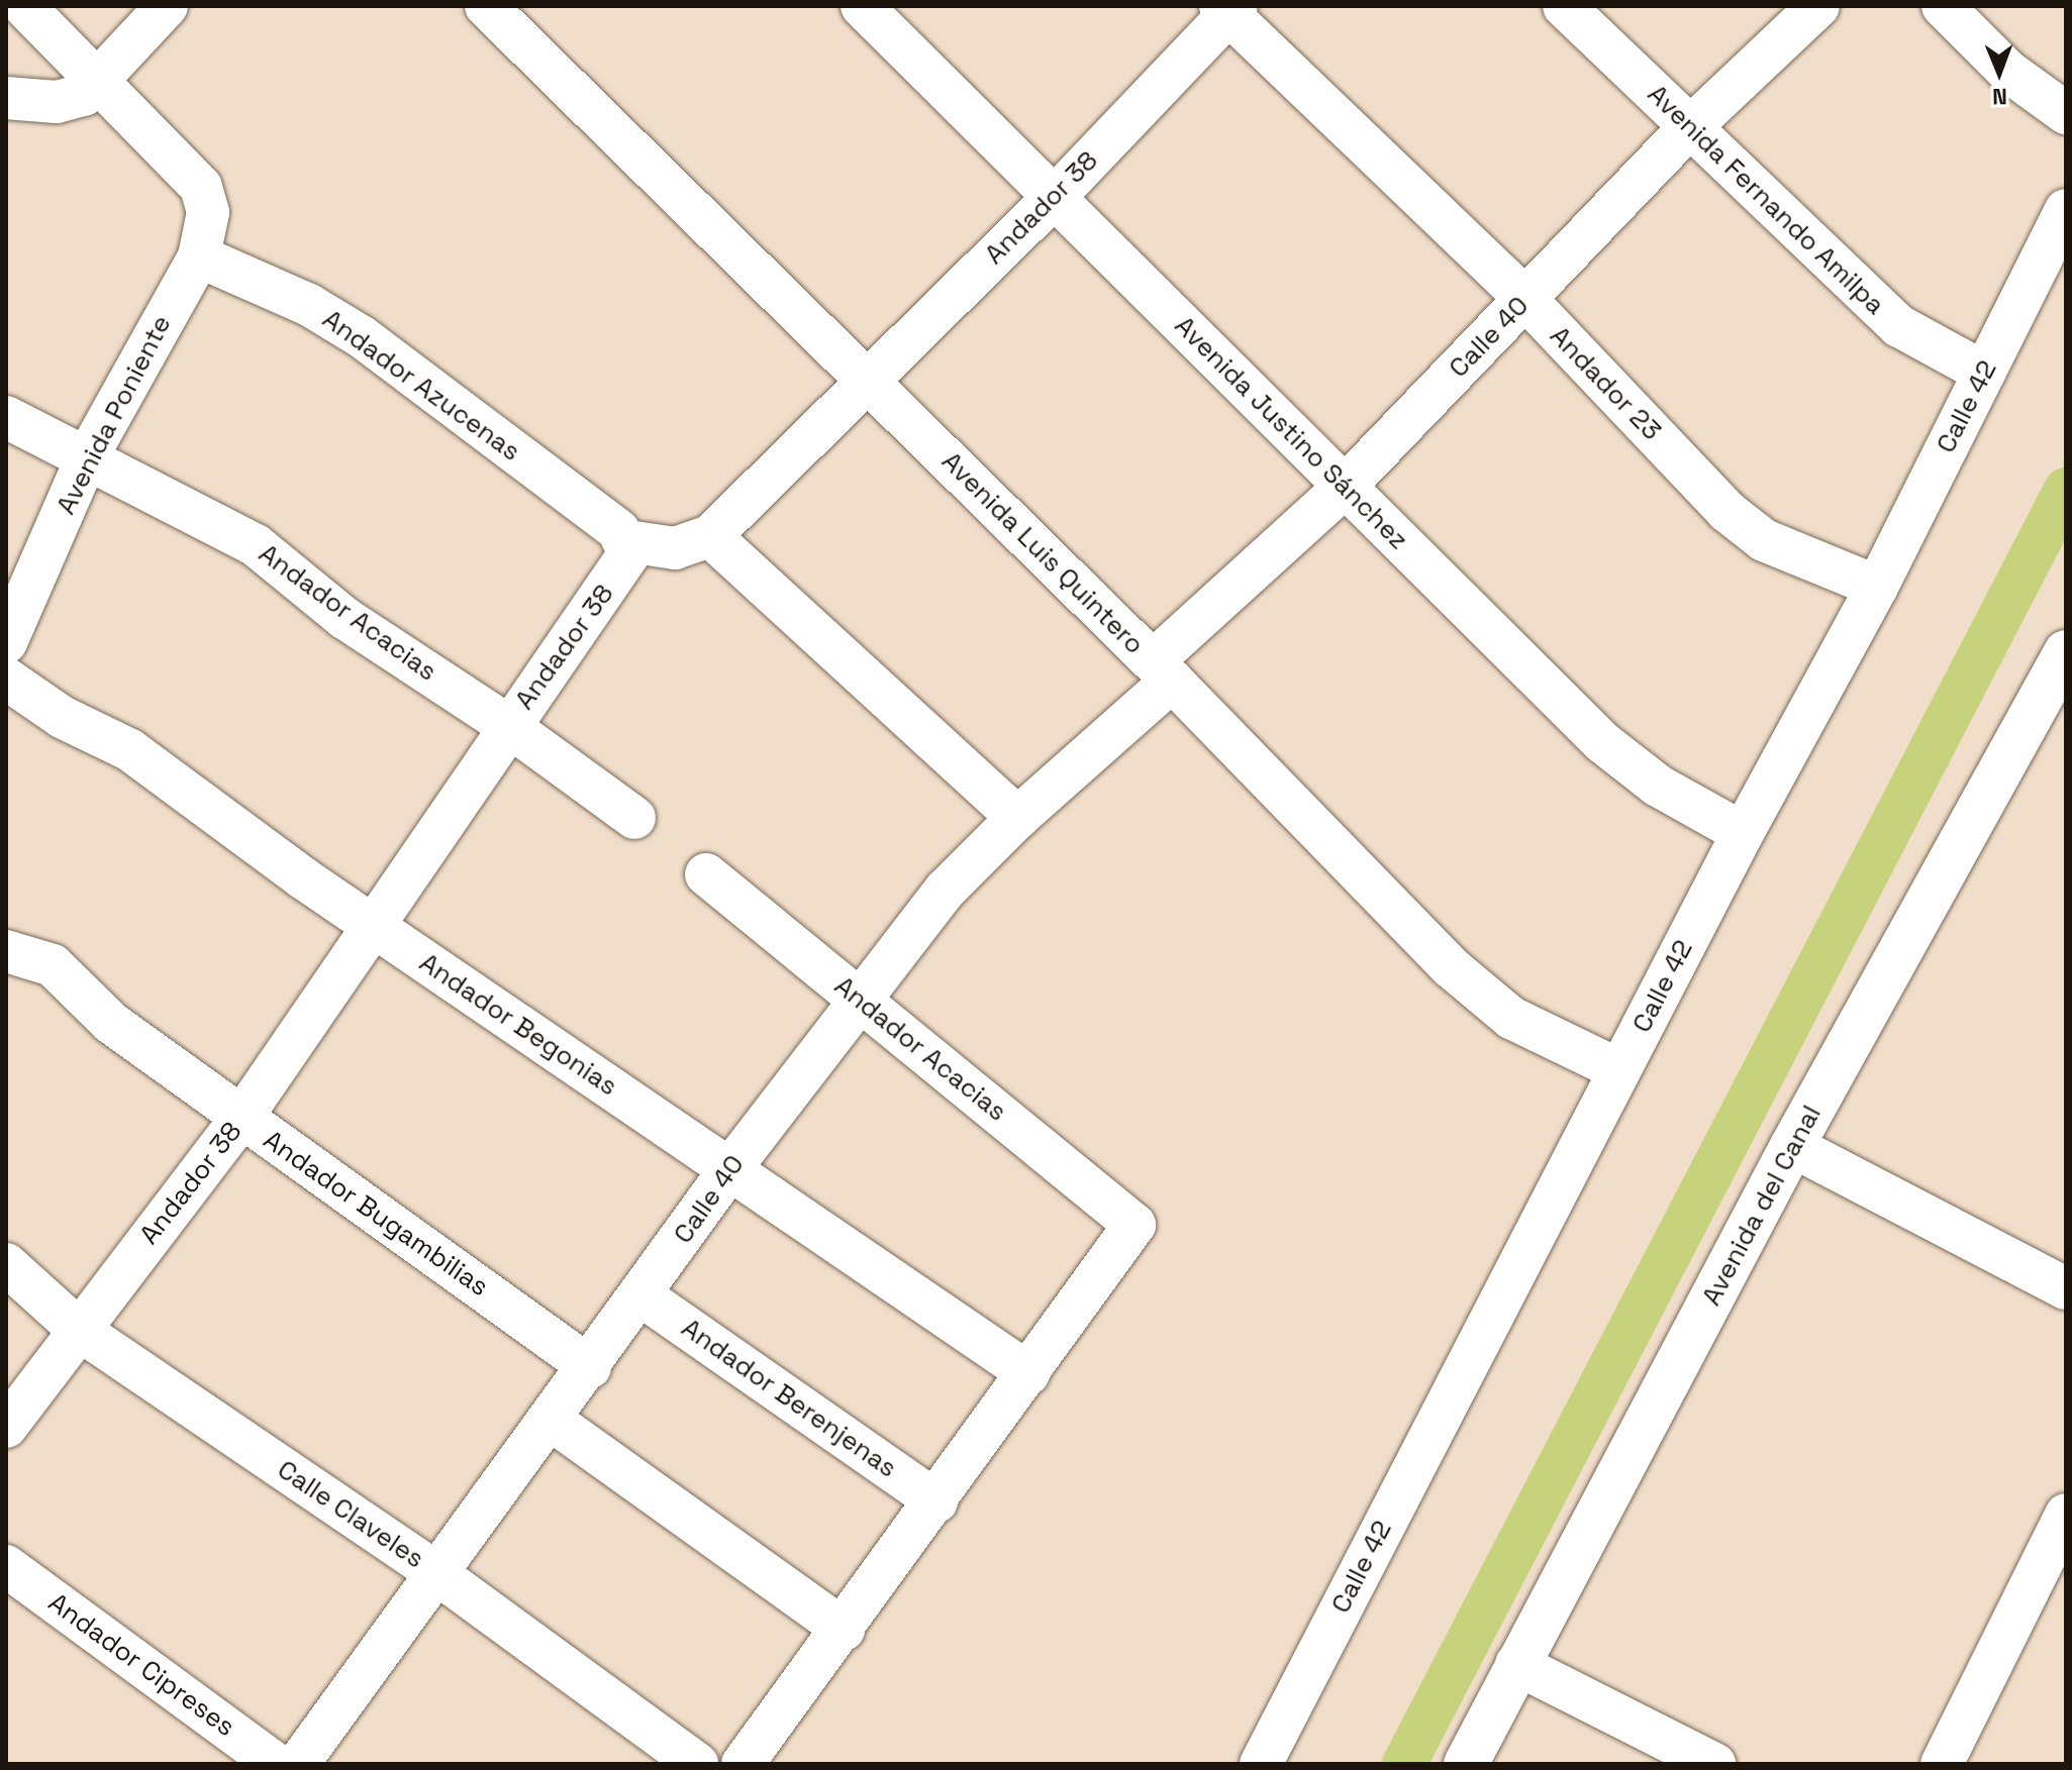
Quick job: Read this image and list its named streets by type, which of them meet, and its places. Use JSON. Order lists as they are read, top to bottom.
{
  "streets": {
    "street": [
      "Avenida Fernando Amilpa",
      "Andador 38",
      "Calle 40",
      "Andador 23",
      "Andador Azucenas",
      "Calle 42",
      "Avenida Poniente",
      "Avenida Justino Sánchez",
      "Avenida Luis Quintero",
      "Andador Acacias",
      "Andador Begonias",
      "Avenida del Canal",
      "Andador Bugambilias",
      "Andador Berenjenas",
      "Calle Claveles",
      "Andador Cipreses"
    ]
  },
  "crossings": [
    ["Avenida Fernando Amilpa", "Calle 40"],
    ["Avenida Fernando Amilpa", "Calle 42"],
    ["Andador 38", "Andador 23"],
    ["Andador 38", "Andador Azucenas"],
    ["Andador 38", "Avenida Justino Sánchez"],
    ["Andador 38", "Avenida Luis Quintero"],
    ["Andador 38", "Andador Acacias"],
    ["Andador 38", "Andador Begonias"],
    ["Andador 38", "Andador Bugambilias"],
    ["Andador 38", "Calle Claveles"],
    ["Calle 40", "Andador 23"],
    ["Calle 40", "Avenida Justino Sánchez"],
    ["Calle 40", "Avenida Luis Quintero"],
    ["Calle 40", "Andador Acacias"],
    ["Calle 40", "Andador Begonias"],
    ["Calle 40", "Andador Bugambilias"],
    ["Calle 40", "Andador Berenjenas"],
    ["Calle 40", "Calle Claveles"],
    ["Andador 23", "Calle 42"],
    ["Andador Azucenas", "Avenida Poniente"],
    ["Calle 42", "Avenida Justino Sánchez"],
    ["Calle 42", "Avenida Luis Quintero"],
    ["Avenida Poniente", "Andador Acacias"],
    ["Andador Acacias", "Andador Begonias"]
  ],
  "north": "bottom"
}
